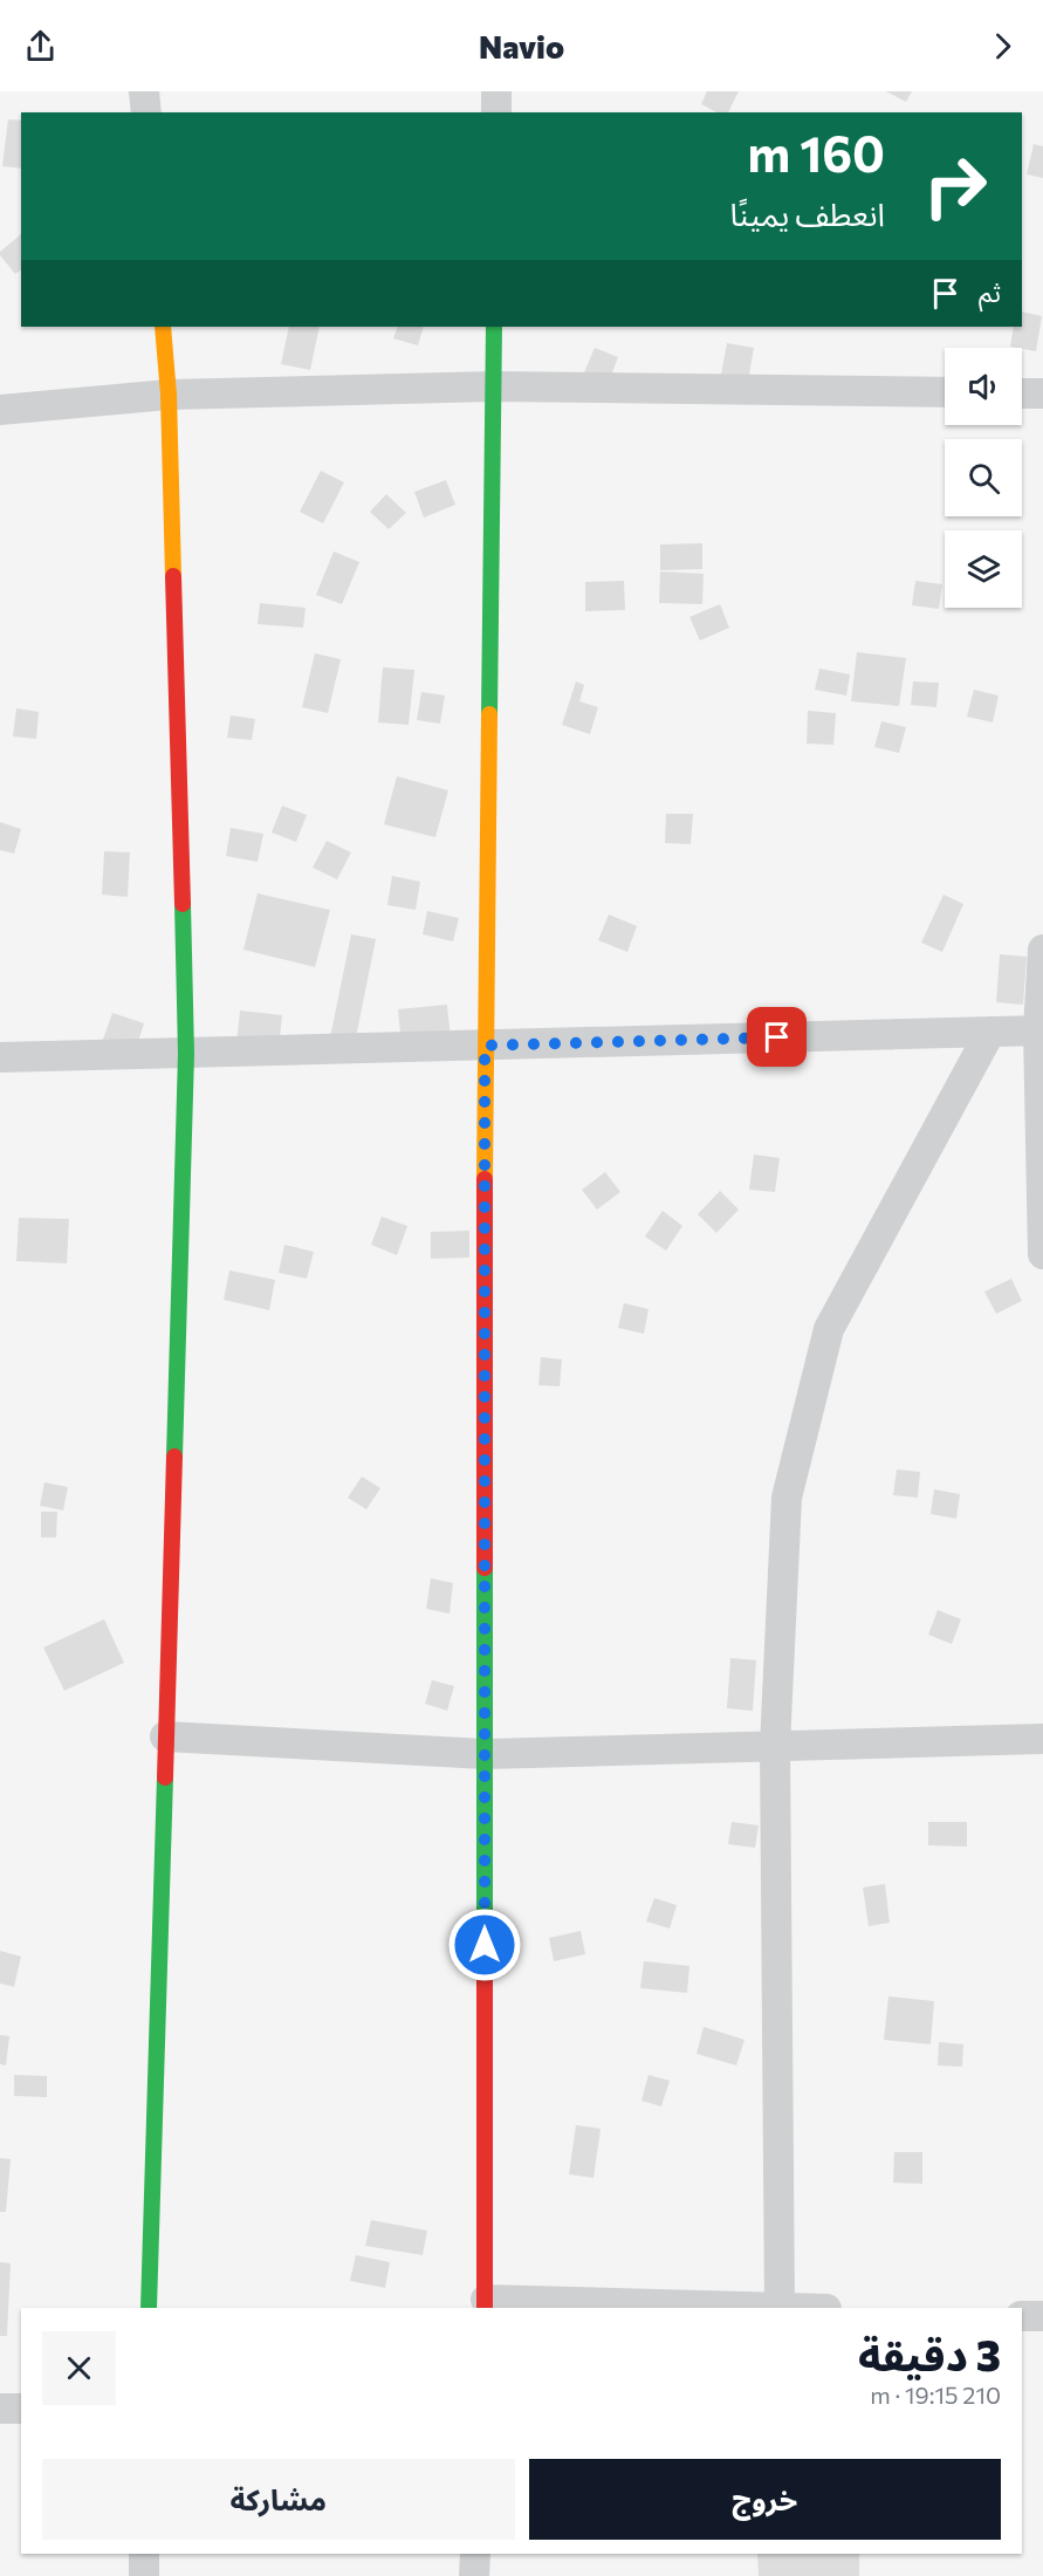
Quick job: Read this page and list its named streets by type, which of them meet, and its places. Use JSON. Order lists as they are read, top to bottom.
{
  "page": {
    "header": "Navio",
    "turn": ["160 m", "انعطف يمينًا"],
    "then": "ثم",
    "heading": ["3 دقيقة", "210 m · 19:15"],
    "buttons": ["خروج", "مشاركة"]
  }
}
